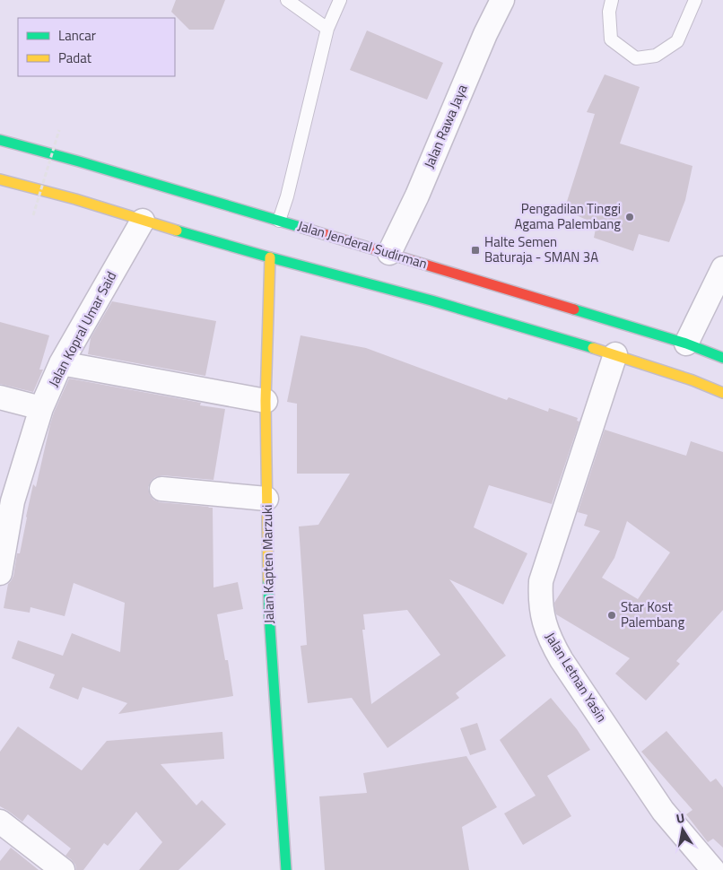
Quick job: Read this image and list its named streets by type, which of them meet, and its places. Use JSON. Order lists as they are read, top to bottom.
{
  "streets": {
    "main road": ["Jalan Jenderal Sudirman", "Jalan Kapten Marzuki"],
    "street": ["Jalan Rawa Jaya", "Jalan Kopral Umar Said", "Jalan Letnan Yasin"]
  },
  "crossings": [
    ["Jalan Rawa Jaya", "Jalan Jenderal Sudirman"]
  ],
  "places": {
    "other": ["Pengadilan Tinggi Agama Palembang", "Star Kost Palembang"],
    "transit": ["Halte Semen Baturaja - SMAN 3A"]
  },
  "legend": ["Lancar", "Padat"],
  "north": "top"
}
